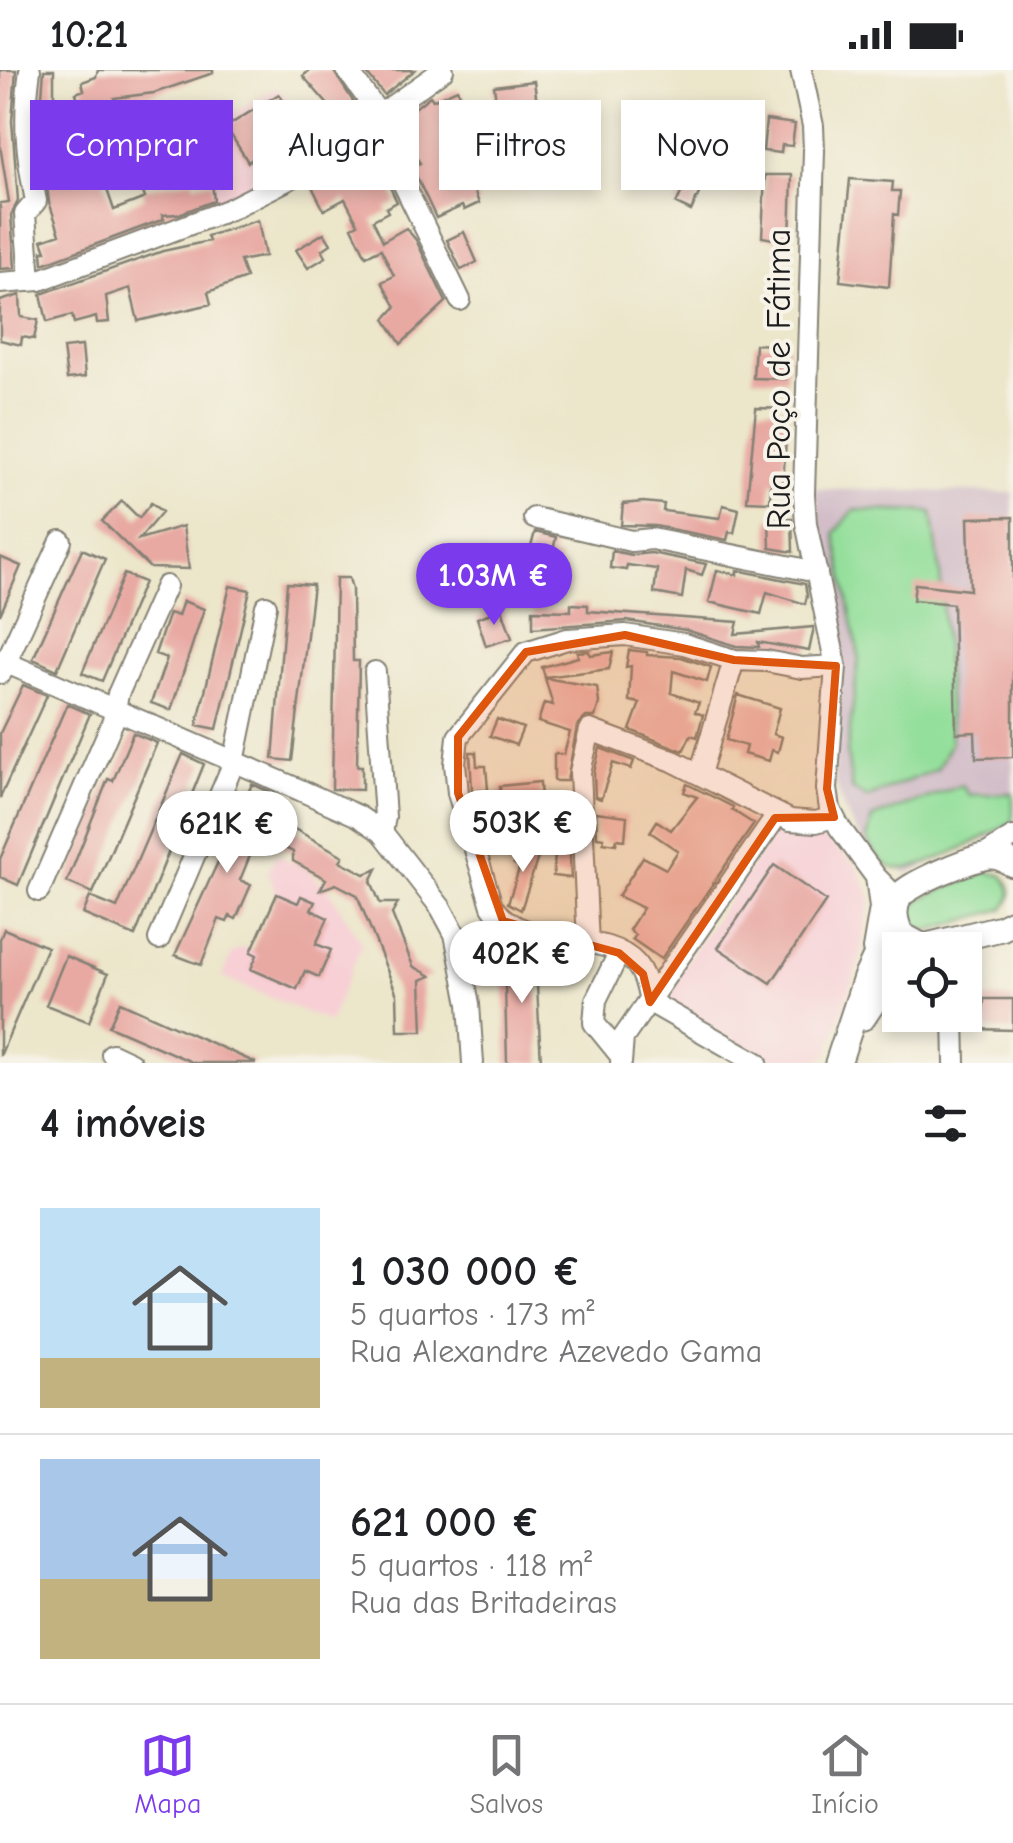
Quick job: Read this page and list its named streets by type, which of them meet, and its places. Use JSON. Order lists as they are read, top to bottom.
{
  "streets": {
    "street": ["Rua Poço de Fátima"]
  },
  "page": {
    "status": "10:21",
    "chip": [
      "Comprar",
      "Alugar",
      "Filtros",
      "Novo"
    ],
    "price": [
      "1.03M €",
      "503K €",
      "621K €",
      "402K €"
    ],
    "heading": "4 imóveis",
    "list": [
      {
        "name": "1 030 000 €",
        "note": "5 quartos · 173 m² · Rua Alexandre Azevedo Gama"
      },
      {
        "name": "621 000 €",
        "note": "5 quartos · 118 m² · Rua das Britadeiras"
      }
    ],
    "tabs": ["Mapa", "Salvos", "Início"]
  }
}
